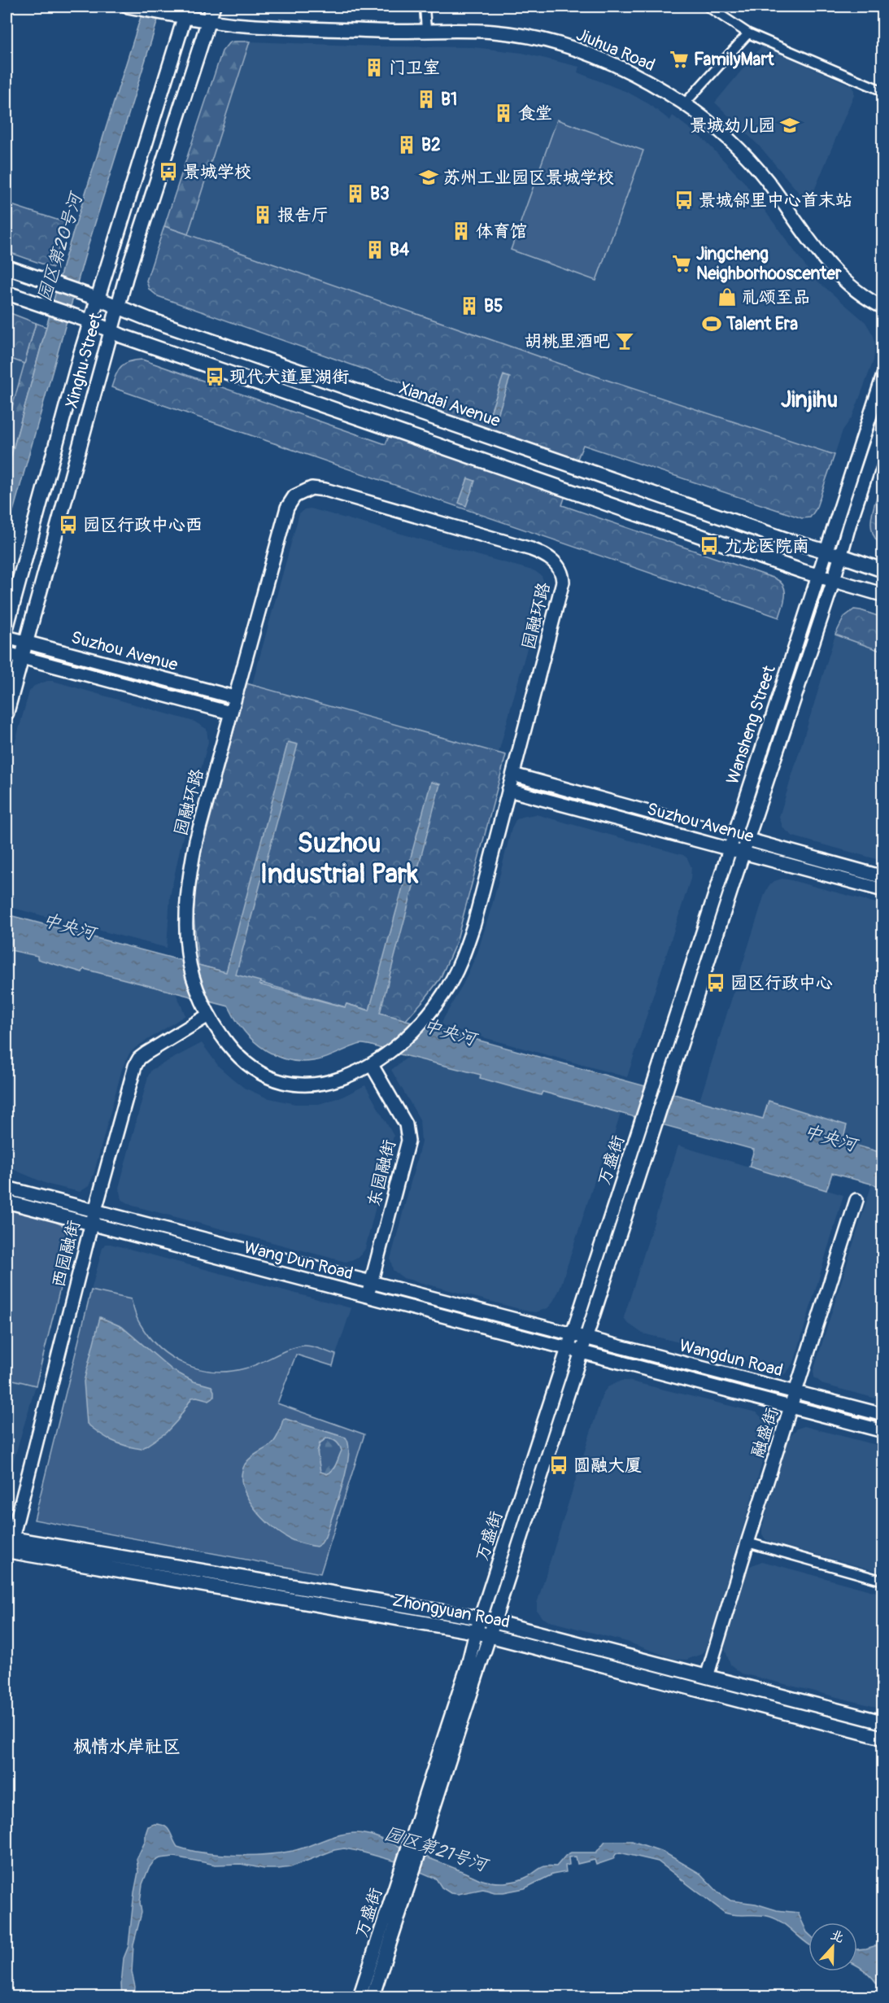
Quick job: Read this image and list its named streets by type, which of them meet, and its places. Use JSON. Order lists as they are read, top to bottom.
{
  "streets": {
    "main road": [
      "Jiuhua Road",
      "Xinghu Street",
      "Xiandai Avenue",
      "园融环路",
      "Suzhou Avenue",
      "Wansheng Street",
      "万盛街",
      "东园融街",
      "西园融街",
      "Wang Dun Road",
      "Wangdun Road",
      "融盛街",
      "Zhongyuan Road"
    ]
  },
  "crossings": [
    ["Jiuhua Road", "Xinghu Street"],
    ["Xinghu Street", "Xiandai Avenue"],
    ["Xinghu Street", "Suzhou Avenue"],
    ["Xiandai Avenue", "Wansheng Street"],
    ["园融环路", "Suzhou Avenue"],
    ["园融环路", "东园融街"],
    ["园融环路", "西园融街"],
    ["Suzhou Avenue", "Wansheng Street"],
    ["Wansheng Street", "万盛街"],
    ["万盛街", "Wang Dun Road"],
    ["万盛街", "Wangdun Road"],
    ["万盛街", "Zhongyuan Road"],
    ["东园融街", "Wang Dun Road"],
    ["西园融街", "Wang Dun Road"],
    ["西园融街", "Zhongyuan Road"],
    ["Wang Dun Road", "Wangdun Road"],
    ["Wangdun Road", "融盛街"],
    ["融盛街", "Zhongyuan Road"]
  ],
  "districts": ["Jinjihu", "Suzhou Industrial Park", "枫情水岸社区"],
  "water": ["园区第20号河", "中央河", "园区第21号河"],
  "places": {
    "supermarket": ["FamilyMart", "Jingcheng Neighborhooscenter"],
    "building": [
      "门卫室",
      "B1",
      "食堂",
      "B2",
      "B3",
      "报告厅",
      "体育馆",
      "B4",
      "B5"
    ],
    "school or university": ["景城幼儿园", "苏州工业园区景城学校"],
    "bus stop": [
      "景城学校",
      "景城邻里中心首末站",
      "现代大道星湖街",
      "园区行政中心西",
      "九龙医院南",
      "园区行政中心",
      "圆融大厦"
    ],
    "shop": ["礼颂至品"],
    "sports": ["Talent Era"],
    "bar": ["胡桃里酒吧"]
  },
  "north": "top"
}
